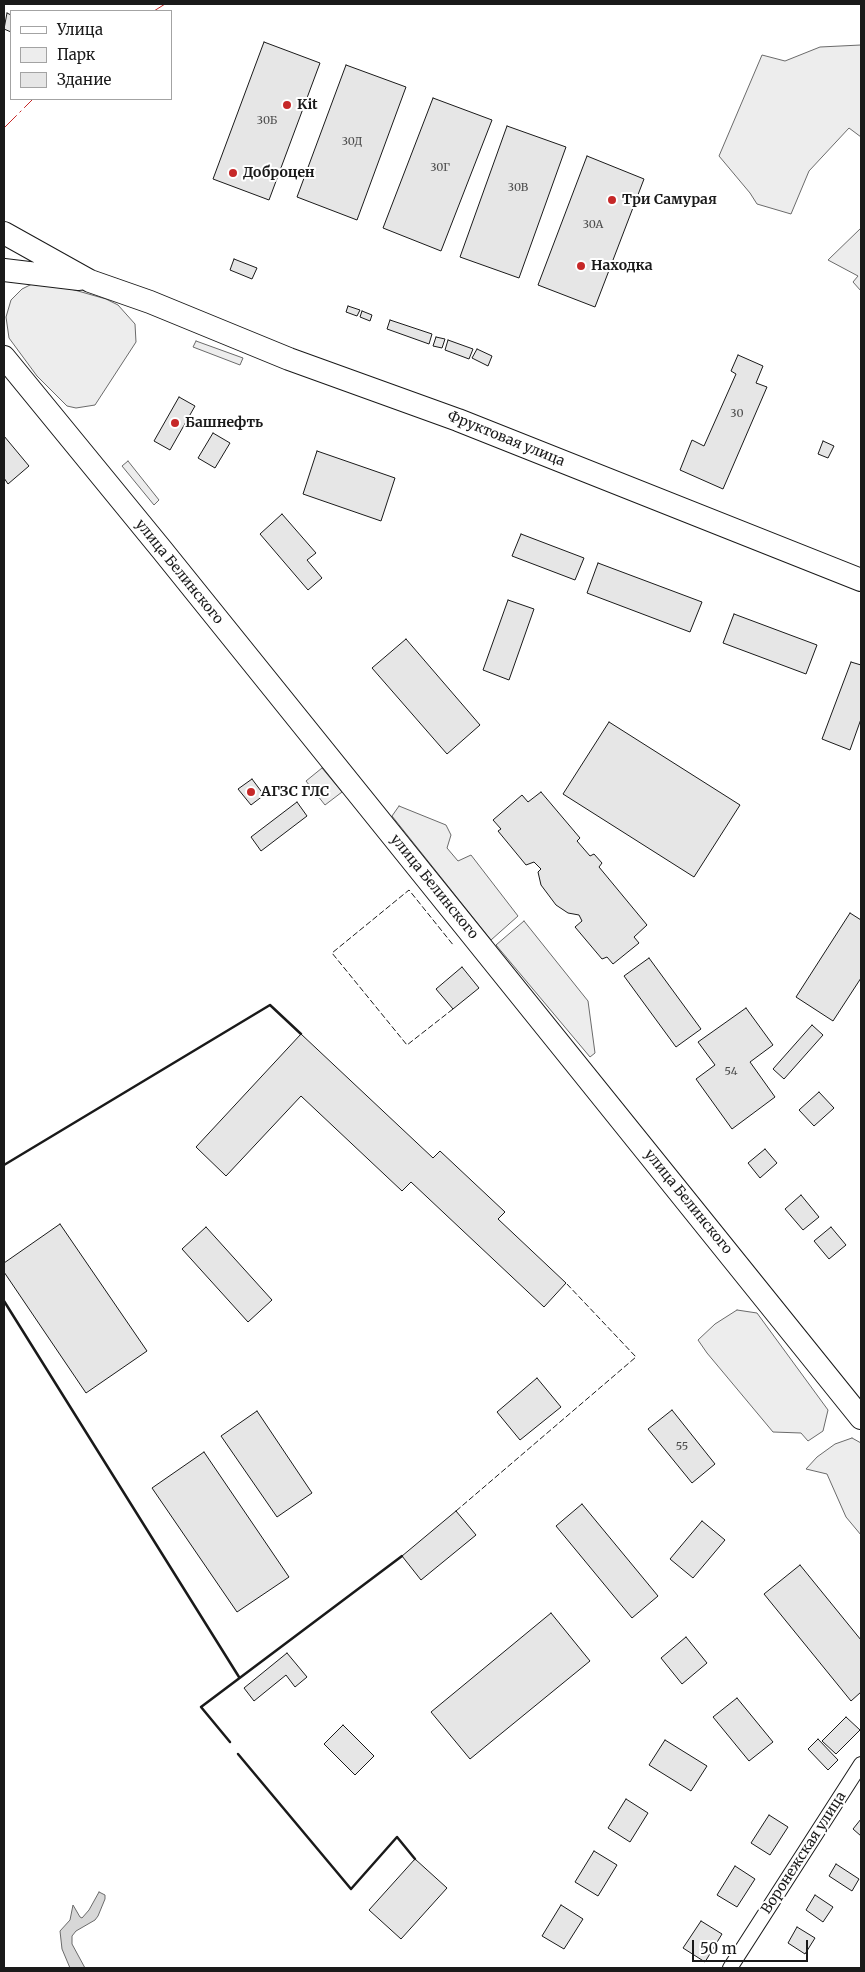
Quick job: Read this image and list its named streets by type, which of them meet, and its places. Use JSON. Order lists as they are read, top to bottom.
{
  "streets": {
    "main road": ["Фруктовая улица", "улица Белинского"],
    "street": ["Воронежская улица"]
  },
  "places": [
    "Kit",
    "Доброцен",
    "Три Самурая",
    "Находка",
    "Башнефть",
    "АГЗС ГЛС"
  ],
  "house_numbers": [
    "30Б",
    "30Д",
    "30Г",
    "30В",
    "30А",
    "30",
    "54",
    "55"
  ],
  "legend": ["Улица", "Парк", "Здание"],
  "scale_bar": "50 m"
}
